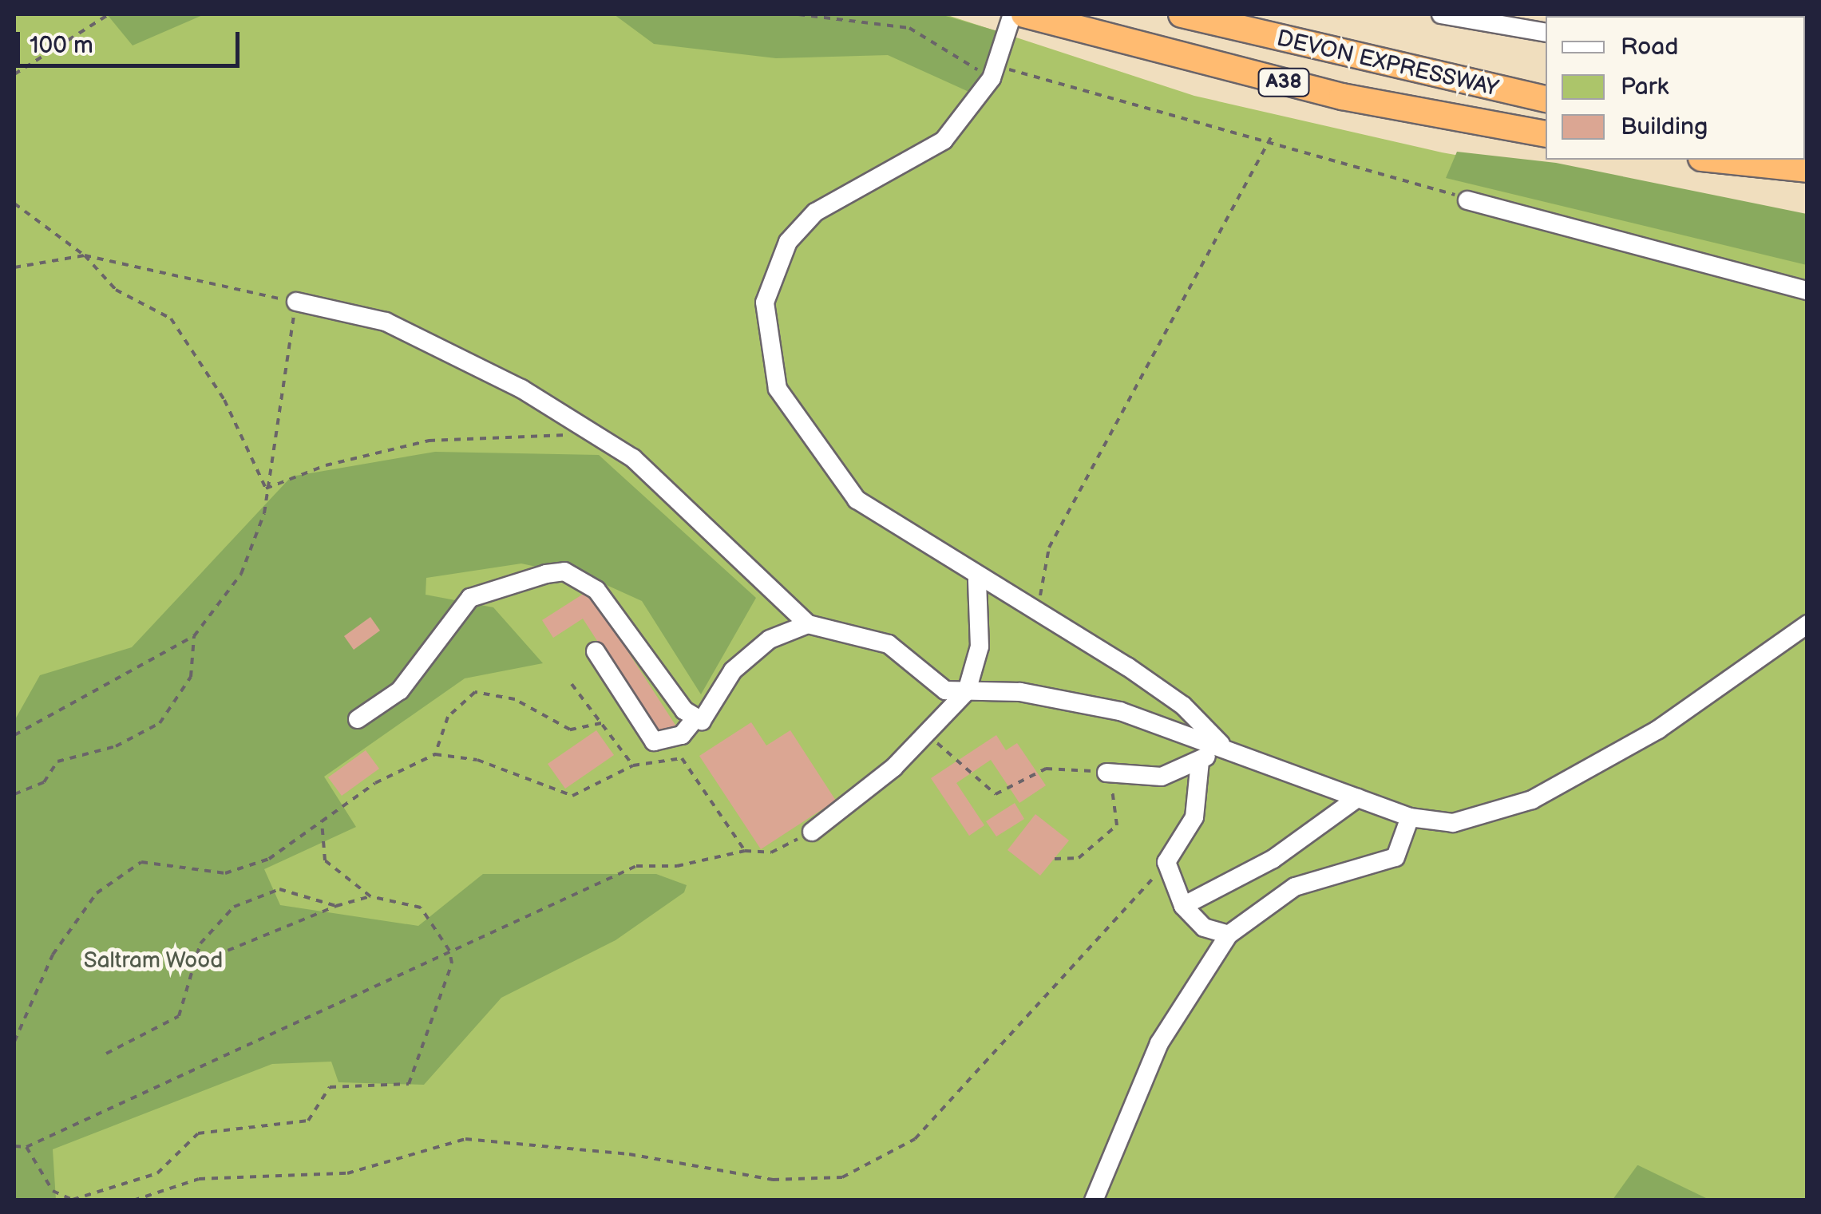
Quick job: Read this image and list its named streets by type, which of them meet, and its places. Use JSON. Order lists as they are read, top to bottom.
{
  "streets": {
    "highway": ["DEVON EXPRESSWAY", "A38"]
  },
  "parks": ["Saltram Wood"],
  "legend": ["Road", "Park", "Building"],
  "scale_bar": "100 m"
}
